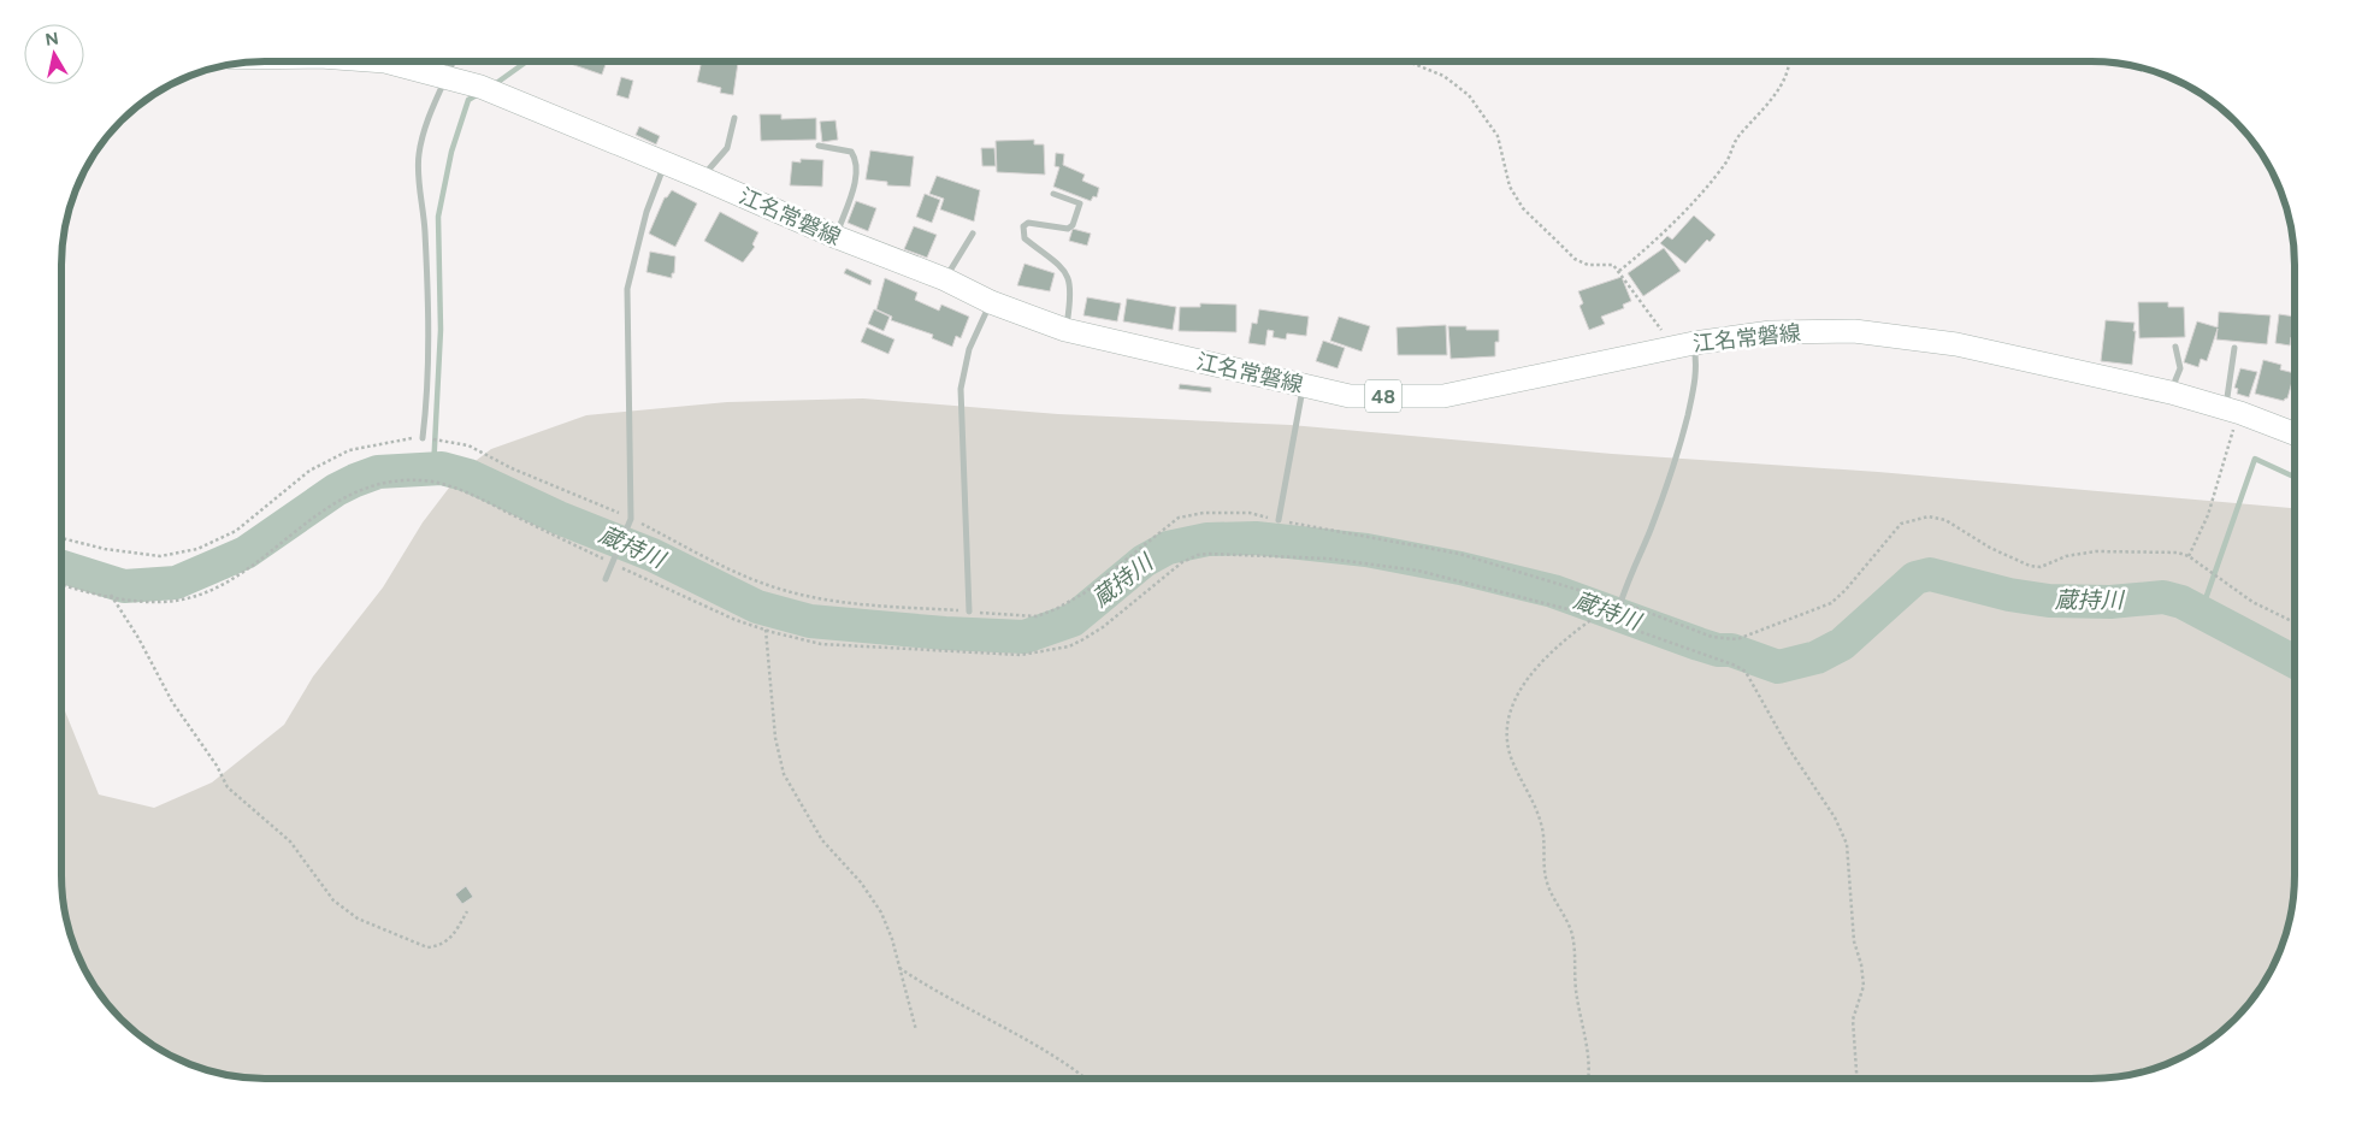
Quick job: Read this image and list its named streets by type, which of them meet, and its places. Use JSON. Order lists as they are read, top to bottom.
{
  "streets": {
    "main road": ["江名常磐線", "48"]
  },
  "water": ["蔵持川"],
  "north": "top"
}
